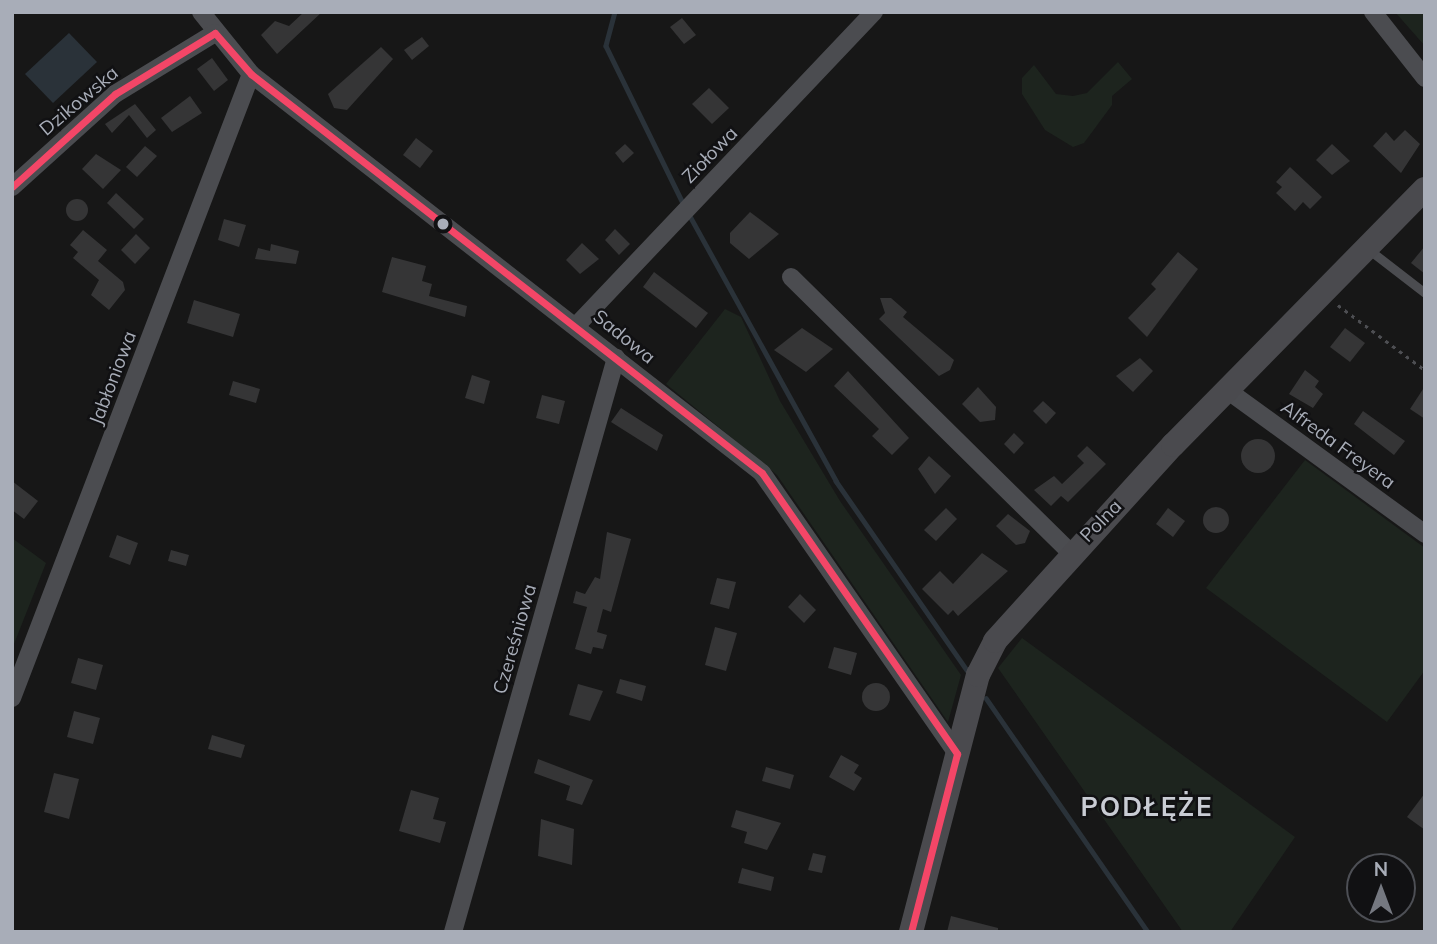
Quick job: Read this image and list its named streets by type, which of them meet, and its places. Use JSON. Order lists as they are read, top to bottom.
{
  "streets": {
    "street": [
      "Dzikowska",
      "Ziołowa",
      "Sadowa",
      "Jabłoniowa",
      "Alfreda Freyera",
      "Polna",
      "Czereśniowa"
    ]
  },
  "crossings": [
    ["Dzikowska", "Sadowa"],
    ["Ziołowa", "Sadowa"],
    ["Sadowa", "Jabłoniowa"],
    ["Sadowa", "Polna"],
    ["Sadowa", "Czereśniowa"],
    ["Alfreda Freyera", "Polna"]
  ],
  "districts": ["PODŁĘŻE"],
  "north": "top"
}
